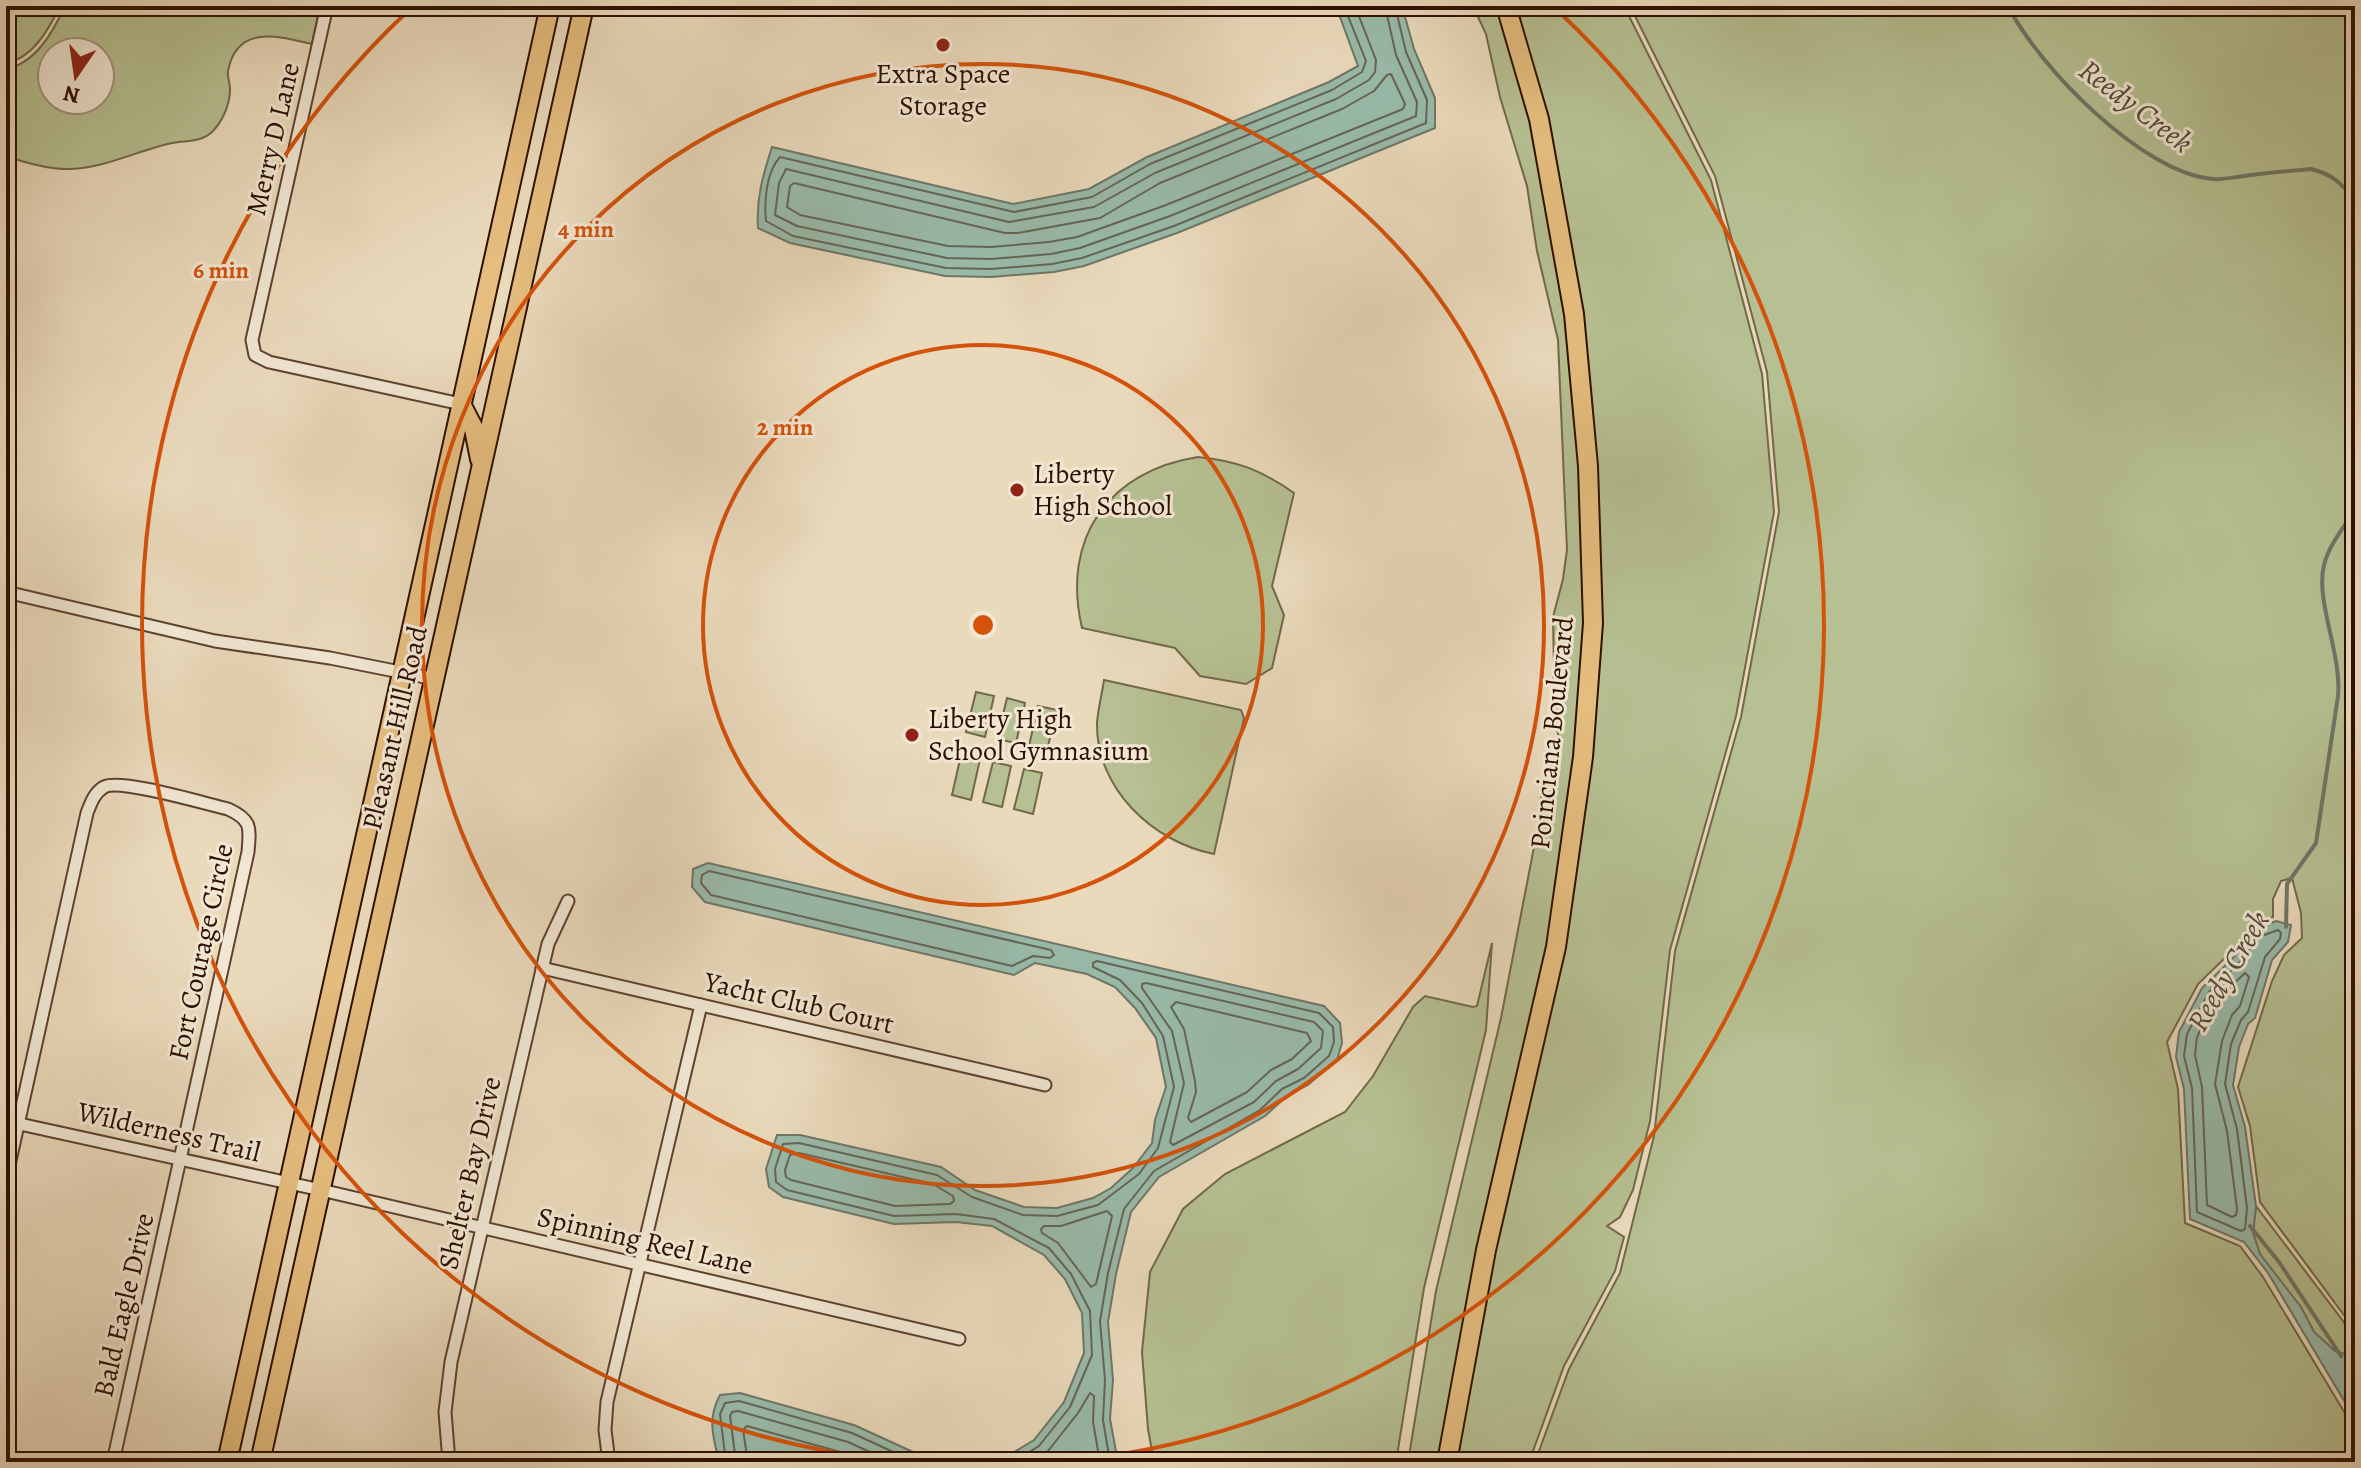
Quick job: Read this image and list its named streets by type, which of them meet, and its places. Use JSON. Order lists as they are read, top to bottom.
{
  "streets": {
    "main road": ["Pleasant Hill Road", "Poinciana Boulevard"],
    "street": [
      "Merry D Lane",
      "Fort Courage Circle",
      "Yacht Club Court",
      "Wilderness Trail",
      "Shelter Bay Drive",
      "Spinning Reel Lane",
      "Bald Eagle Drive"
    ]
  },
  "crossings": [
    ["Merry D Lane", "Pleasant Hill Road"],
    ["Pleasant Hill Road", "Wilderness Trail"],
    ["Pleasant Hill Road", "Spinning Reel Lane"],
    ["Fort Courage Circle", "Wilderness Trail"],
    ["Fort Courage Circle", "Bald Eagle Drive"],
    ["Yacht Club Court", "Shelter Bay Drive"],
    ["Wilderness Trail", "Spinning Reel Lane"],
    ["Wilderness Trail", "Bald Eagle Drive"],
    ["Shelter Bay Drive", "Spinning Reel Lane"]
  ],
  "water": ["Reedy Creek"],
  "places": ["Extra Space Storage", "Liberty High School", "Liberty High School Gymnasium"],
  "north": "bottom",
  "rings": ["4 min", "6 min", "2 min"]
}
